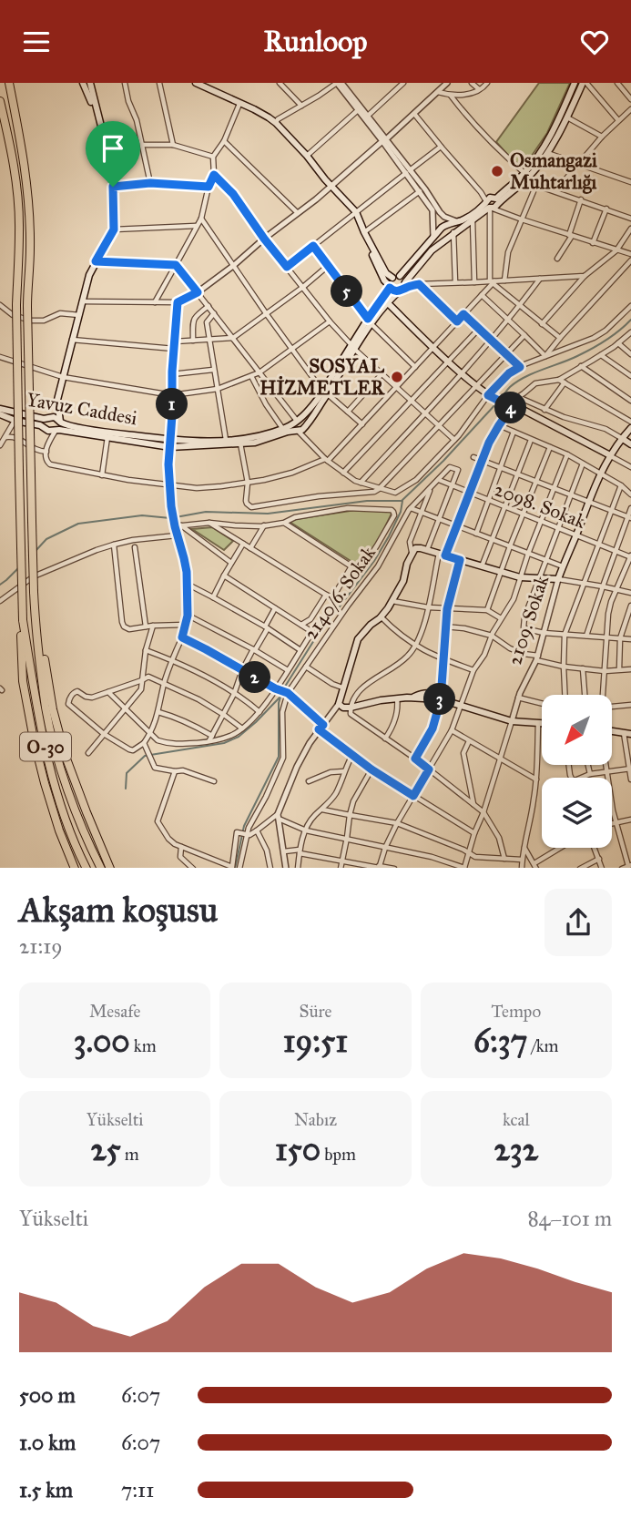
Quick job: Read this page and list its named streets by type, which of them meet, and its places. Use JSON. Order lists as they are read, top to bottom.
{
  "streets": {
    "highway": ["O-30"],
    "main road": ["Yavuz Caddesi", "2109. Sokak"],
    "street": ["2098. Sokak", "2140/6. Sokak"]
  },
  "crossings": [
    ["2098. Sokak", "2140/6. Sokak"],
    ["2098. Sokak", "2109. Sokak"]
  ],
  "places": ["Osmangazi Muhtarlığı", "SOSYAL HİZMETLER"],
  "north": "bottom left",
  "page": {
    "header": "Runloop",
    "pins": [
      "5",
      "1",
      "4",
      "2",
      "3"
    ],
    "heading": ["Akşam koşusu", "21:19"],
    "stats": [
      ["Mesafe", "3.00 km"],
      ["Süre", "19:51"],
      ["Tempo", "6:37 /km"],
      ["Yükselti", "25 m"],
      ["Nabız", "150 bpm"],
      ["kcal", "232"]
    ],
    "chart": ["Yükselti", "84–101 m"],
    "list": [
      {
        "name": "500 m",
        "note": "6:07"
      },
      {
        "name": "1.0 km",
        "note": "6:07"
      },
      {
        "name": "1.5 km",
        "note": "7:11"
      }
    ]
  }
}
